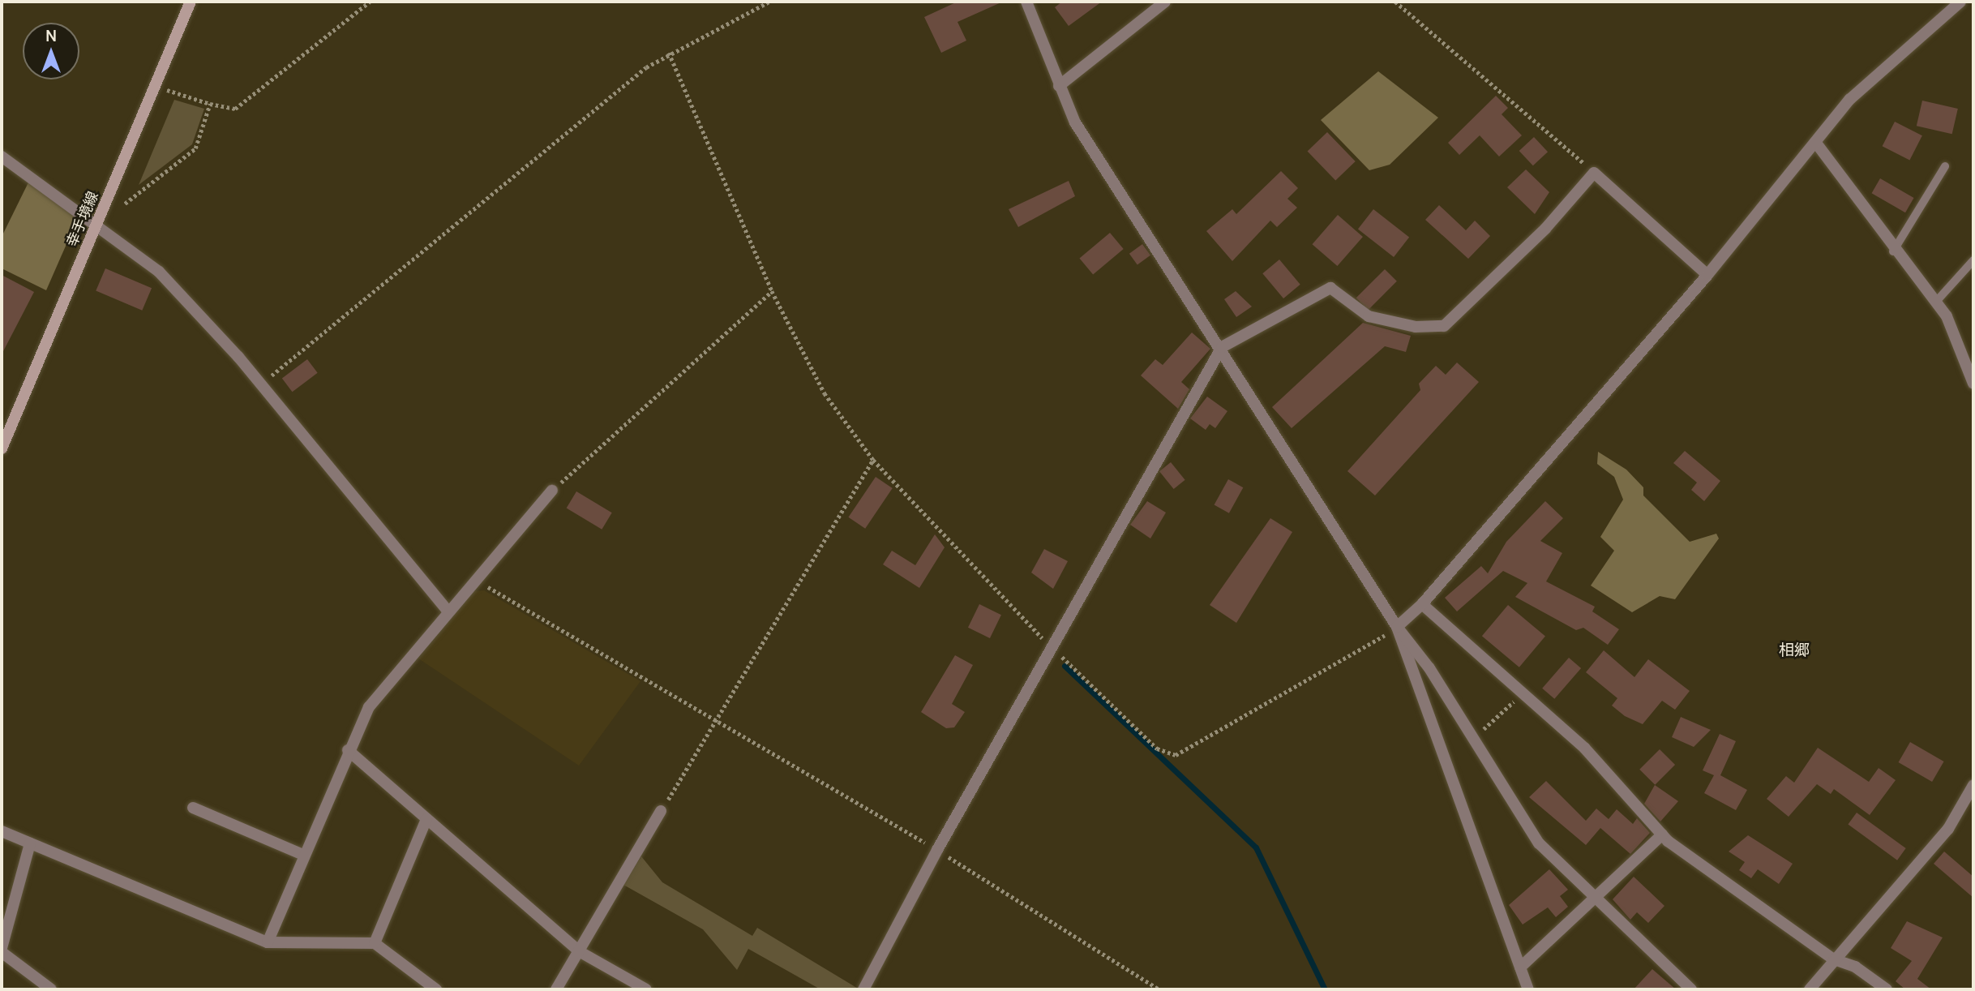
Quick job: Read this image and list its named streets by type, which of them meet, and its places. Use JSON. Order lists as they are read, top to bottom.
{
  "streets": {
    "main road": ["幸手境線"]
  },
  "districts": ["相郷"],
  "north": "top"
}
